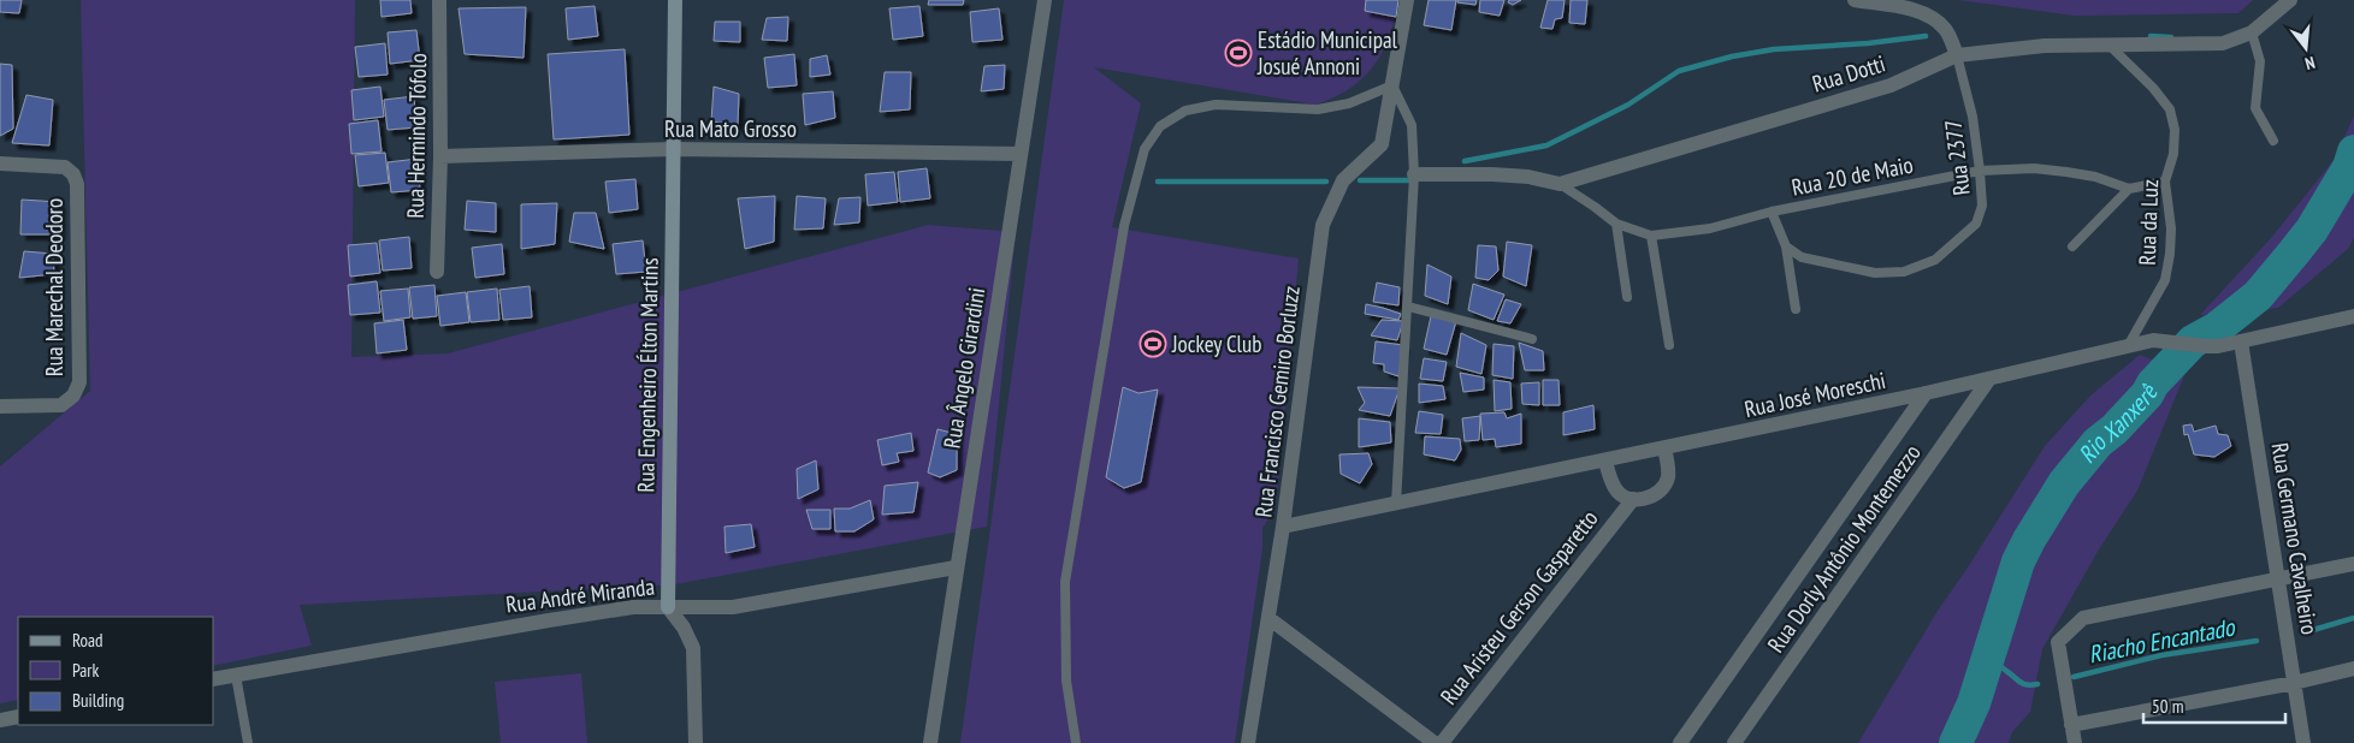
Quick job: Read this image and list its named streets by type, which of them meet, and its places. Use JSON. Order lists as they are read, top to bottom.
{
  "streets": {
    "street": [
      "Rua Dotti",
      "Rua Mato Grosso",
      "Rua Hermindo Tófolo",
      "Rua Marechal Deodoro",
      "Rua Ângelo Girardini",
      "Rua Engenheiro Élton Martins",
      "Rua José Moreschi",
      "Rua Francisco Gemiro Borluzz",
      "Rua Germano Cavalheiro",
      "Rua Dorly Antônio Montemezzo",
      "Rua André Miranda",
      "Rua Aristeu Gerson Gasparetto"
    ],
    "lane": ["Rua 2377", "Rua 20 de Maio", "Rua da Luz"]
  },
  "crossings": [
    ["Rua Dotti", "Rua 2377"],
    ["Rua Dotti", "Rua 20 de Maio"],
    ["Rua Dotti", "Rua da Luz"],
    ["Rua Mato Grosso", "Rua Hermindo Tófolo"],
    ["Rua Mato Grosso", "Rua Ângelo Girardini"],
    ["Rua Mato Grosso", "Rua Engenheiro Élton Martins"],
    ["Rua 2377", "Rua 20 de Maio"],
    ["Rua da Luz", "Rua José Moreschi"],
    ["Rua Ângelo Girardini", "Rua André Miranda"],
    ["Rua Engenheiro Élton Martins", "Rua André Miranda"],
    ["Rua José Moreschi", "Rua Francisco Gemiro Borluzz"],
    ["Rua José Moreschi", "Rua Germano Cavalheiro"],
    ["Rua José Moreschi", "Rua Dorly Antônio Montemezzo"]
  ],
  "water": ["Rio Xanxerê", "Riacho Encantado"],
  "places": {
    "sports": ["Estádio Municipal Josué Annoni", "Jockey Club"]
  },
  "legend": ["Road", "Park", "Building"],
  "scale_bar": "50 m",
  "north": "bottom"
}
